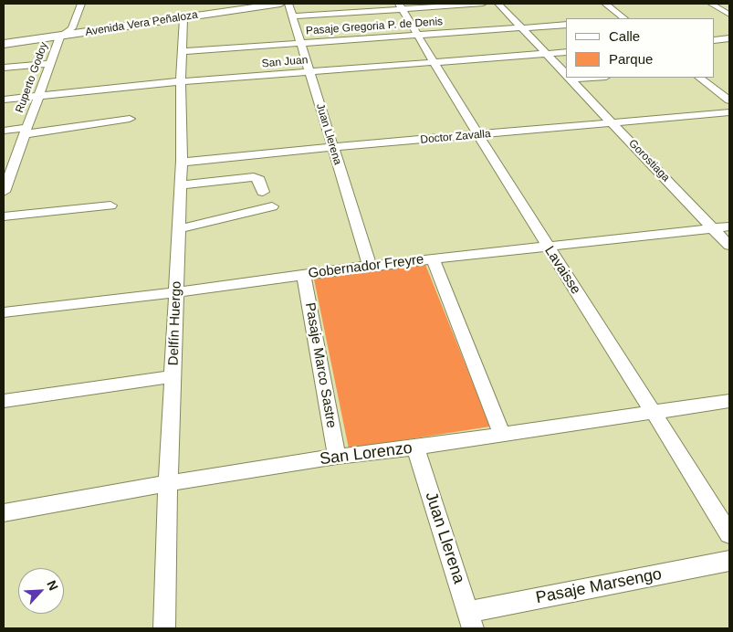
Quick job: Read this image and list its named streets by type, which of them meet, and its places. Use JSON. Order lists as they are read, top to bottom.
{
  "streets": {
    "main road": ["Avenida Vera Peñaloza"],
    "street": [
      "Pasaje Gregoria P. de Denis",
      "San Juan",
      "Ruperto Godoy",
      "Juan Llerena",
      "Doctor Zavalla",
      "Gorostiaga",
      "Gobernador Freyre",
      "Lavaisse",
      "Delfín Huergo",
      "Pasaje Marco Sastre",
      "San Lorenzo",
      "Pasaje Marsengo"
    ]
  },
  "crossings": [
    ["Avenida Vera Peñaloza", "Ruperto Godoy"],
    ["Avenida Vera Peñaloza", "Delfín Huergo"],
    ["Pasaje Gregoria P. de Denis", "Juan Llerena"],
    ["Pasaje Gregoria P. de Denis", "Gorostiaga"],
    ["Pasaje Gregoria P. de Denis", "Lavaisse"],
    ["Pasaje Gregoria P. de Denis", "Delfín Huergo"],
    ["San Juan", "Ruperto Godoy"],
    ["San Juan", "Juan Llerena"],
    ["San Juan", "Gorostiaga"],
    ["San Juan", "Lavaisse"],
    ["San Juan", "Delfín Huergo"],
    ["Juan Llerena", "Doctor Zavalla"],
    ["Juan Llerena", "Gobernador Freyre"],
    ["Juan Llerena", "San Lorenzo"],
    ["Juan Llerena", "Pasaje Marsengo"],
    ["Doctor Zavalla", "Gorostiaga"],
    ["Doctor Zavalla", "Lavaisse"],
    ["Doctor Zavalla", "Delfín Huergo"],
    ["Gorostiaga", "Gobernador Freyre"],
    ["Gobernador Freyre", "Lavaisse"],
    ["Gobernador Freyre", "Delfín Huergo"],
    ["Gobernador Freyre", "Pasaje Marco Sastre"],
    ["Lavaisse", "San Lorenzo"],
    ["Delfín Huergo", "San Lorenzo"],
    ["Pasaje Marco Sastre", "San Lorenzo"]
  ],
  "legend": ["Calle", "Parque"],
  "north": "top right"
}
